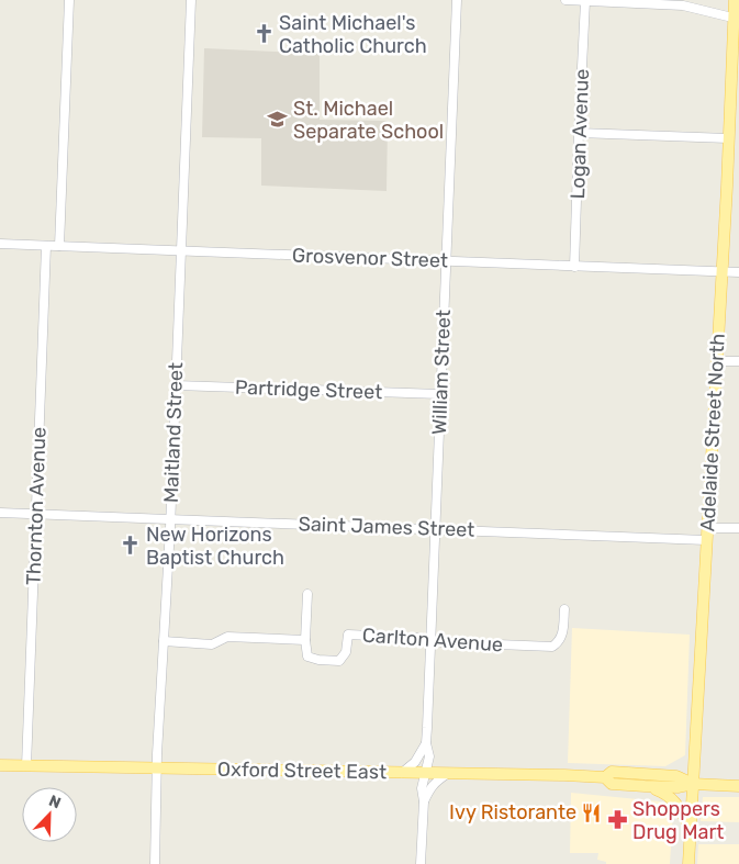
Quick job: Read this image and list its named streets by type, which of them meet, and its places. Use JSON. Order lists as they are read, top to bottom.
{
  "streets": {
    "main road": ["Adelaide Street North", "Oxford Street East"],
    "street": [
      "Logan Avenue",
      "Grosvenor Street",
      "William Street",
      "Partridge Street",
      "Maitland Street",
      "Thornton Avenue",
      "Saint James Street",
      "Carlton Avenue"
    ]
  },
  "crossings": [
    ["Logan Avenue", "Grosvenor Street"],
    ["Grosvenor Street", "William Street"],
    ["Grosvenor Street", "Maitland Street"],
    ["Grosvenor Street", "Adelaide Street North"],
    ["Grosvenor Street", "Thornton Avenue"],
    ["William Street", "Partridge Street"],
    ["William Street", "Saint James Street"],
    ["William Street", "Carlton Avenue"],
    ["William Street", "Oxford Street East"],
    ["Partridge Street", "Maitland Street"],
    ["Maitland Street", "Saint James Street"],
    ["Maitland Street", "Oxford Street East"],
    ["Adelaide Street North", "Saint James Street"],
    ["Adelaide Street North", "Oxford Street East"],
    ["Thornton Avenue", "Saint James Street"],
    ["Thornton Avenue", "Oxford Street East"]
  ],
  "places": {
    "church": ["Saint Michael's Catholic Church", "New Horizons Baptist Church"],
    "school or university": ["St. Michael Separate School"],
    "restaurant": ["Ivy Ristorante"],
    "pharmacy": ["Shoppers Drug Mart"]
  },
  "north": "top right"
}
